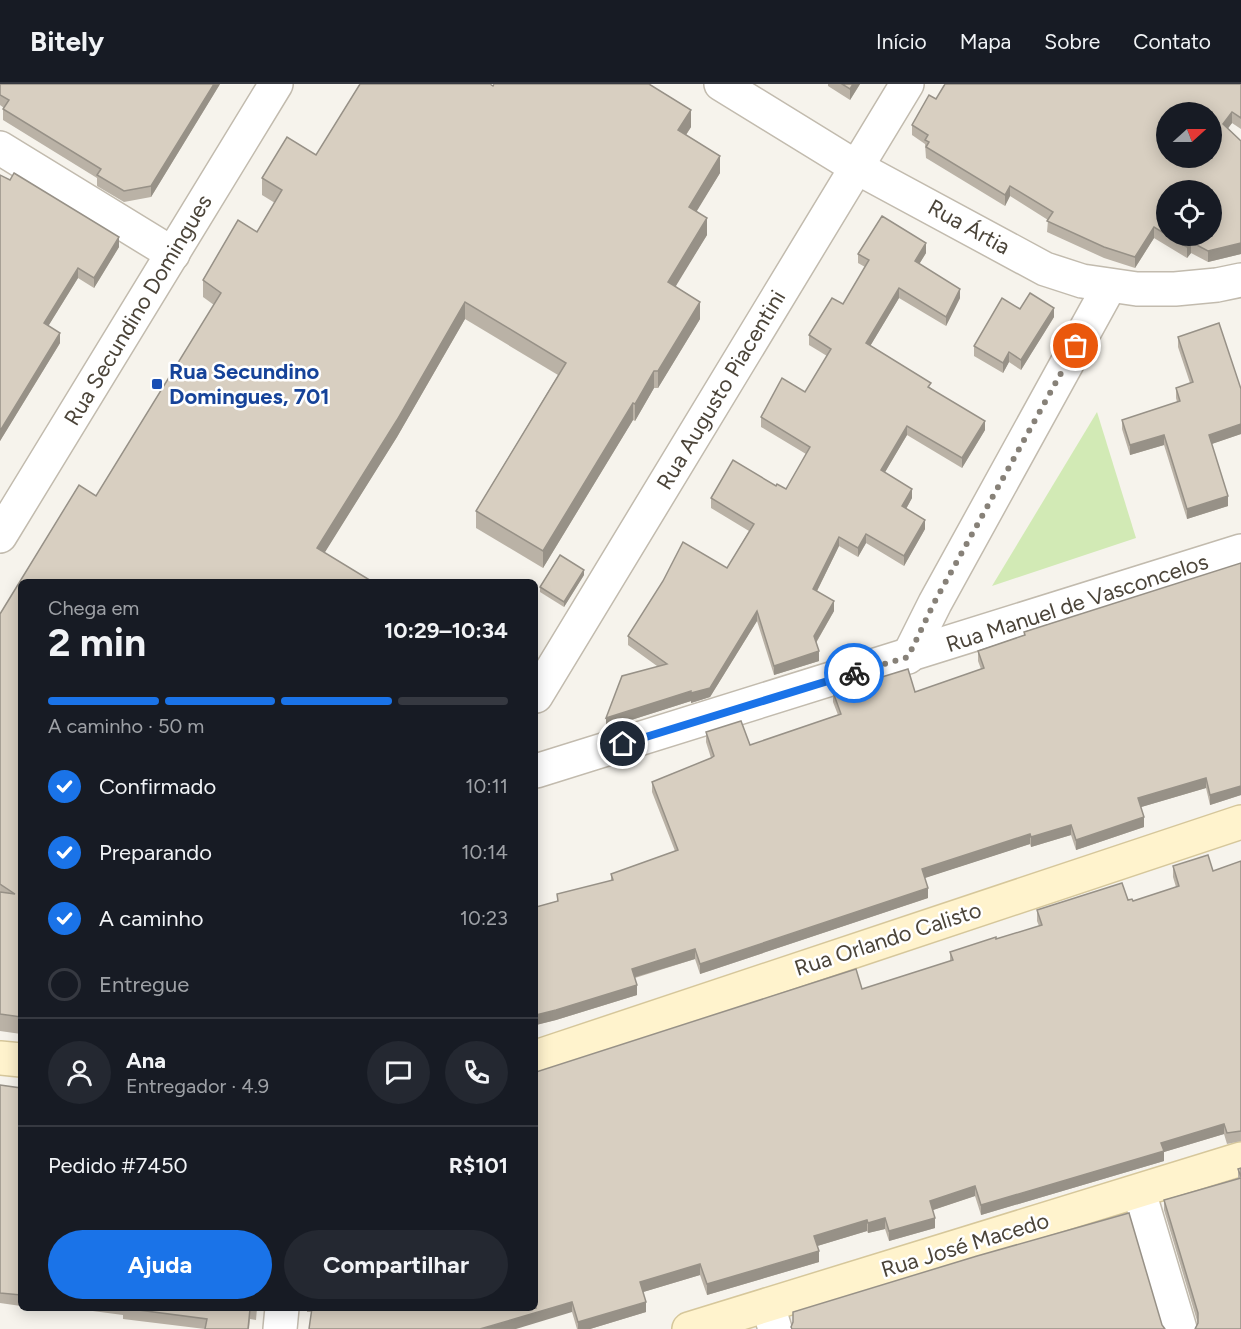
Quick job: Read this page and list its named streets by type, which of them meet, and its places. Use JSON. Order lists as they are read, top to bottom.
{
  "streets": {
    "street": [
      "Rua Ártia",
      "Rua Secundino Domingues",
      "Rua Augusto Piacentini",
      "Rua Manuel de Vasconcelos",
      "Rua Orlando Calisto",
      "Rua José Macedo"
    ]
  },
  "crossings": [
    ["Rua Ártia", "Rua Augusto Piacentini"]
  ],
  "places": {
    "transit": ["Rua Secundino Domingues, 701"]
  },
  "north": "right",
  "page": {
    "header": "Bitely",
    "nav": [
      "Início",
      "Mapa",
      "Sobre",
      "Contato"
    ],
    "heading": ["2 min", "Chega em", "10:29–10:34"],
    "panel": [
      "Ana",
      "Entregador · 4.9",
      "Pedido #7450",
      "R$101"
    ],
    "bar": "A caminho · 50 m",
    "list": [
      ["Confirmado", "10:11"],
      ["Preparando", "10:14"],
      ["A caminho", "10:23"],
      "Entregue"
    ],
    "buttons": ["Ajuda", "Compartilhar"]
  }
}
